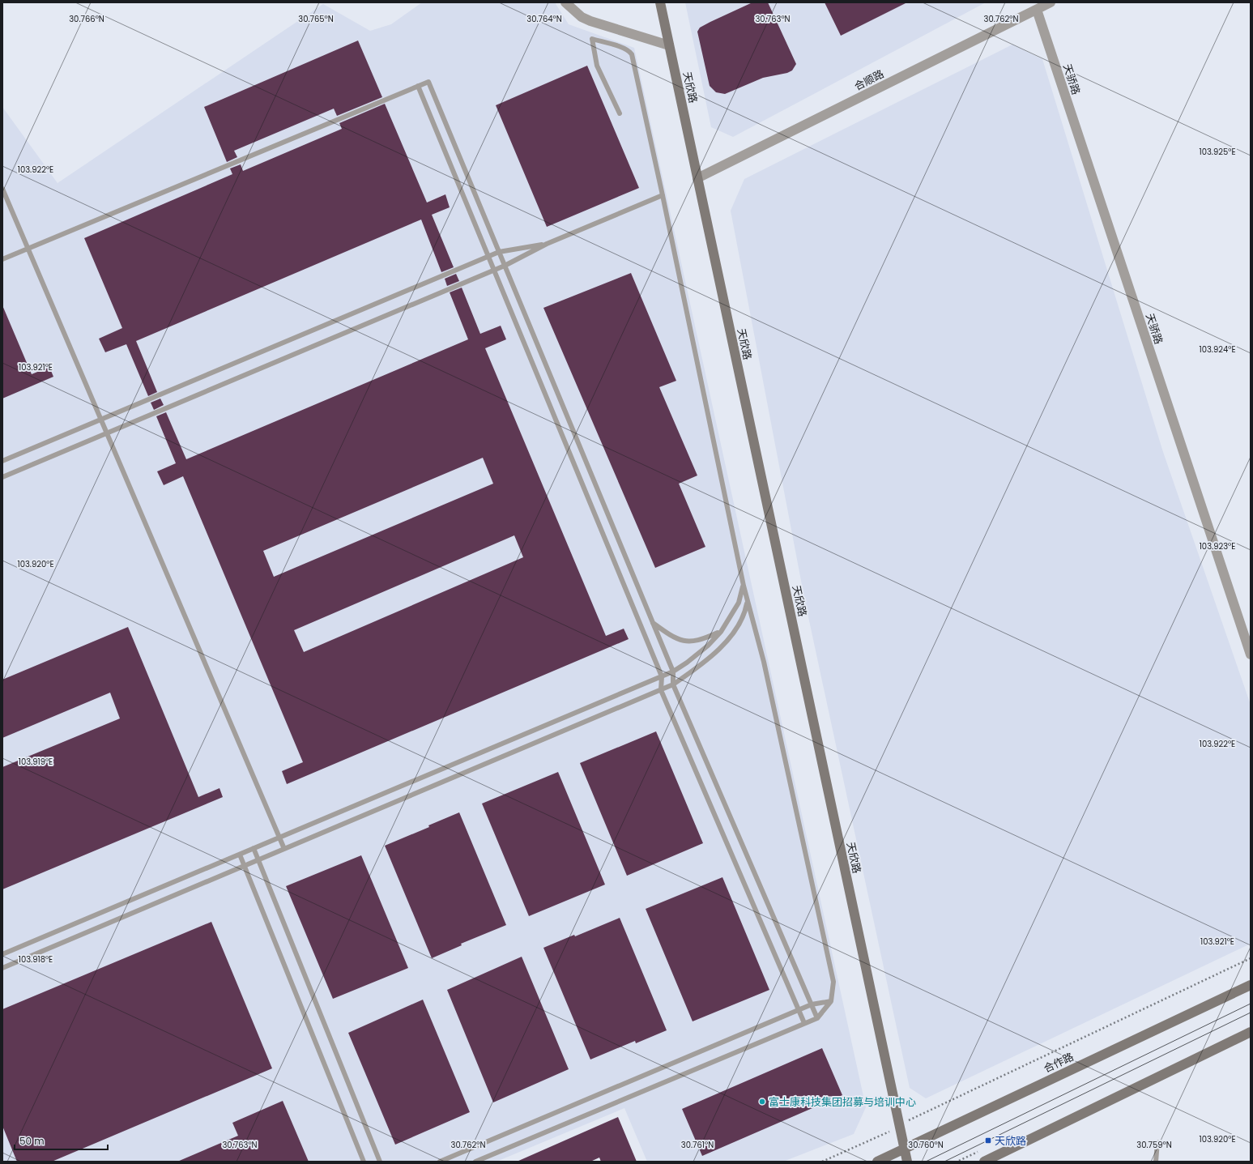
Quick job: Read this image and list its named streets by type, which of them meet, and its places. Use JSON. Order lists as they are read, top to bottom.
{
  "streets": {
    "street": [
      "天骄路",
      "合顺路",
      "天欣路",
      "合作路"
    ]
  },
  "crossings": [
    ["天骄路", "合顺路"],
    ["合顺路", "天欣路"],
    ["天欣路", "合作路"]
  ],
  "places": {
    "other": ["富士康科技集团招募与培训中心"],
    "transit": ["天欣路"]
  },
  "scale_bar": "50 m",
  "coordinates": [
    "30.766°N",
    "30.765°N",
    "30.764°N",
    "30.763°N",
    "30.762°N",
    "103.925°E",
    "103.922°E",
    "103.924°E",
    "103.921°E",
    "103.923°E",
    "103.920°E",
    "103.919°E",
    "103.918°E",
    "30.761°N",
    "30.760°N",
    "30.759°N"
  ]
}
